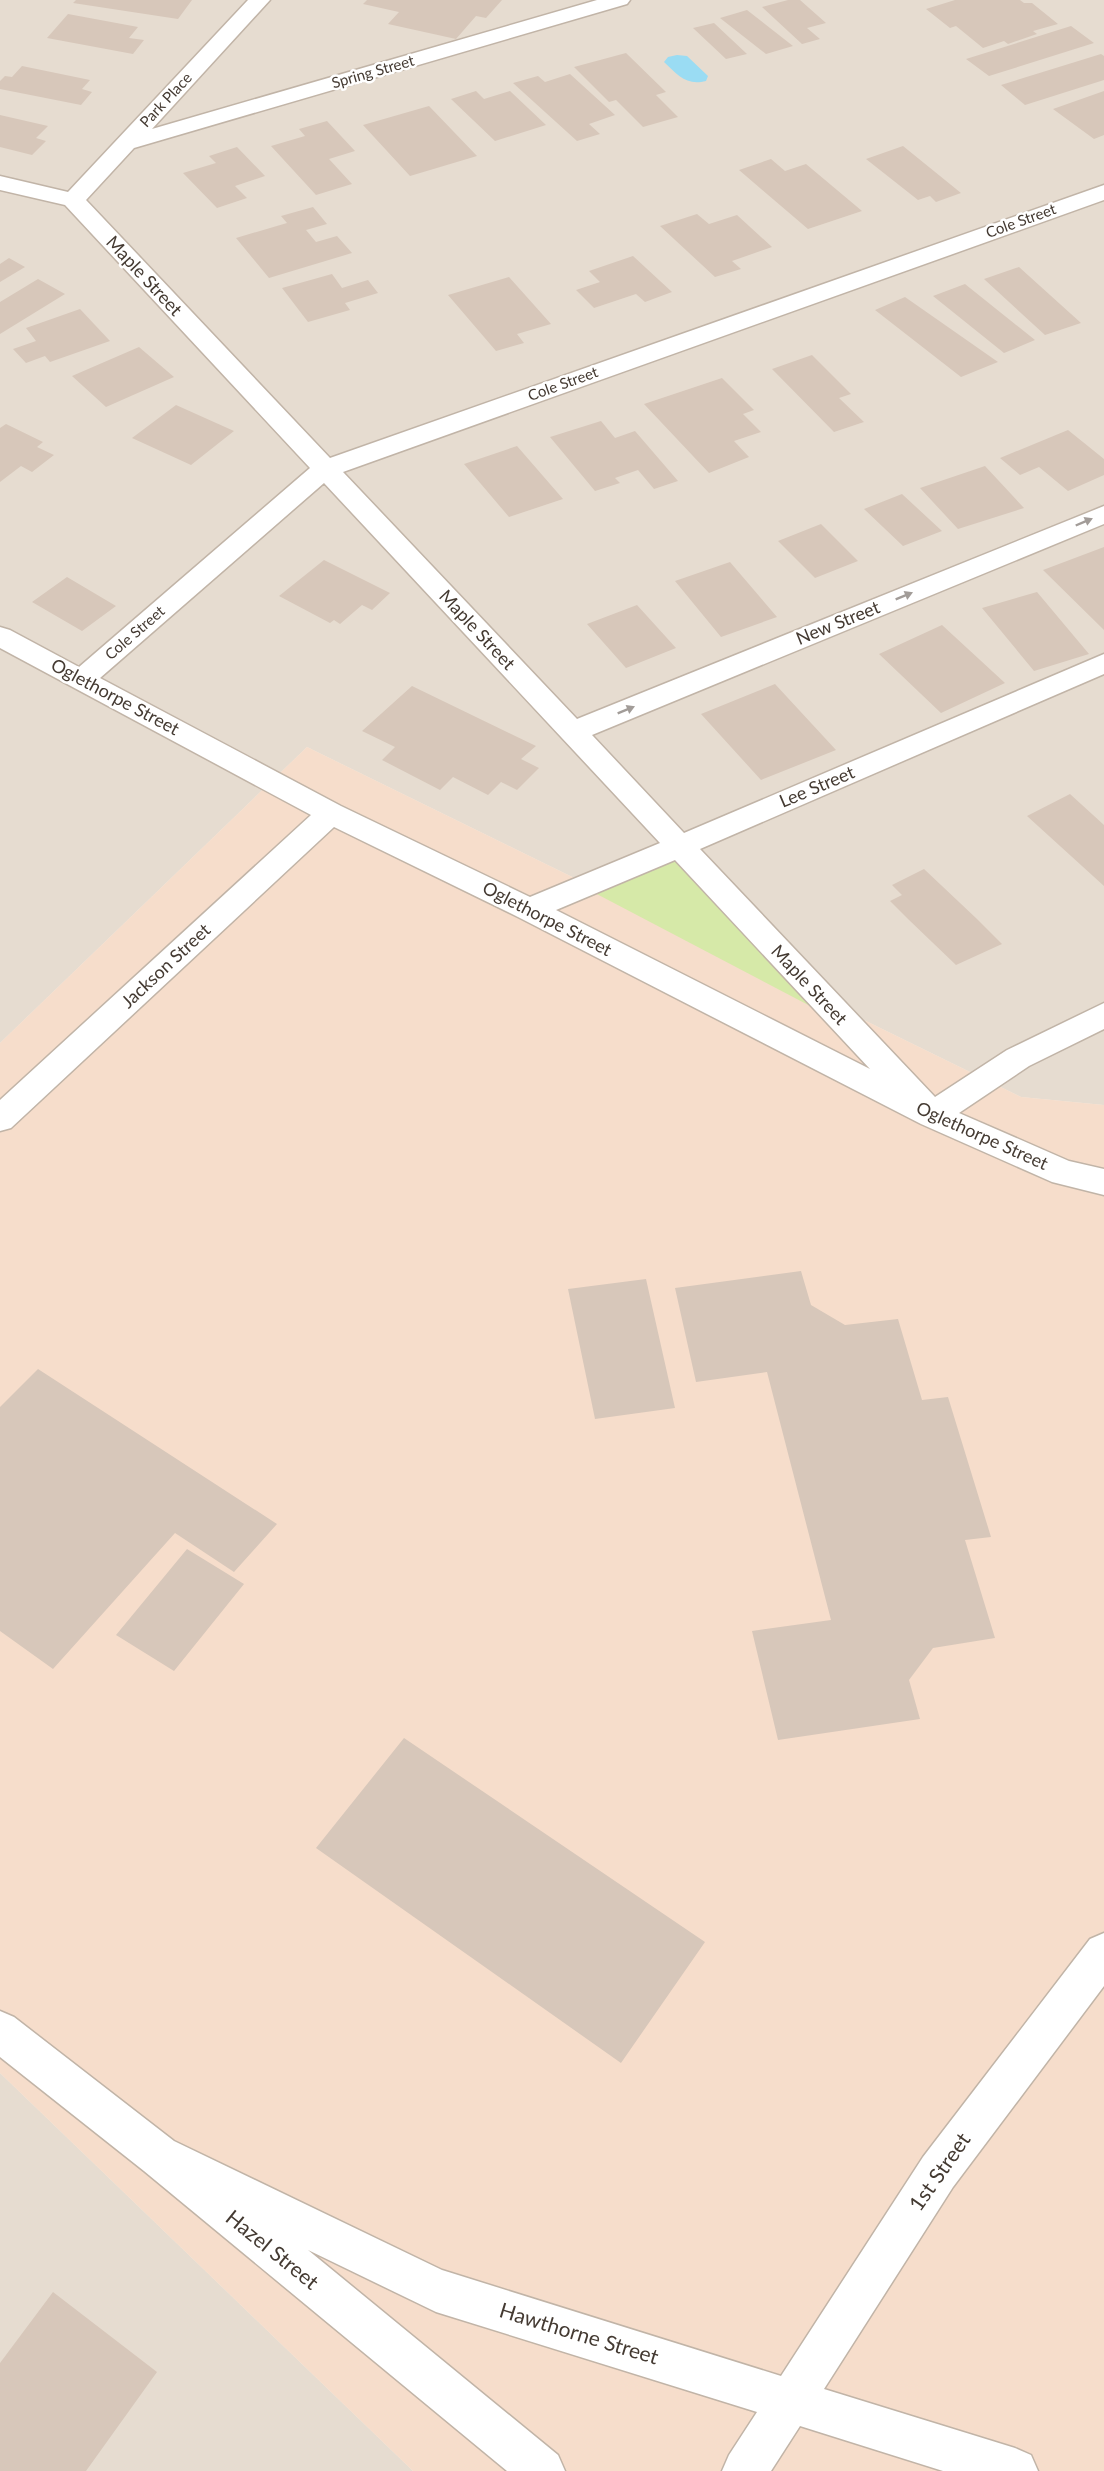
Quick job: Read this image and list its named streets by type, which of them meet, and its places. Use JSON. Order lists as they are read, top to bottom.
{
  "streets": {
    "street": [
      "Spring Street",
      "Park Place",
      "Cole Street",
      "Maple Street",
      "New Street",
      "Oglethorpe Street",
      "Lee Street",
      "Jackson Street",
      "1st Street",
      "Hazel Street",
      "Hawthorne Street"
    ]
  },
  "crossings": [
    ["Spring Street", "Park Place"],
    ["Park Place", "Maple Street"],
    ["Cole Street", "Maple Street"],
    ["Cole Street", "Oglethorpe Street"],
    ["Maple Street", "New Street"],
    ["Maple Street", "Oglethorpe Street"],
    ["Maple Street", "Lee Street"],
    ["Oglethorpe Street", "Lee Street"],
    ["Oglethorpe Street", "Jackson Street"],
    ["1st Street", "Hawthorne Street"],
    ["Hazel Street", "Hawthorne Street"]
  ],
  "one_way": ["New Street"]
}
